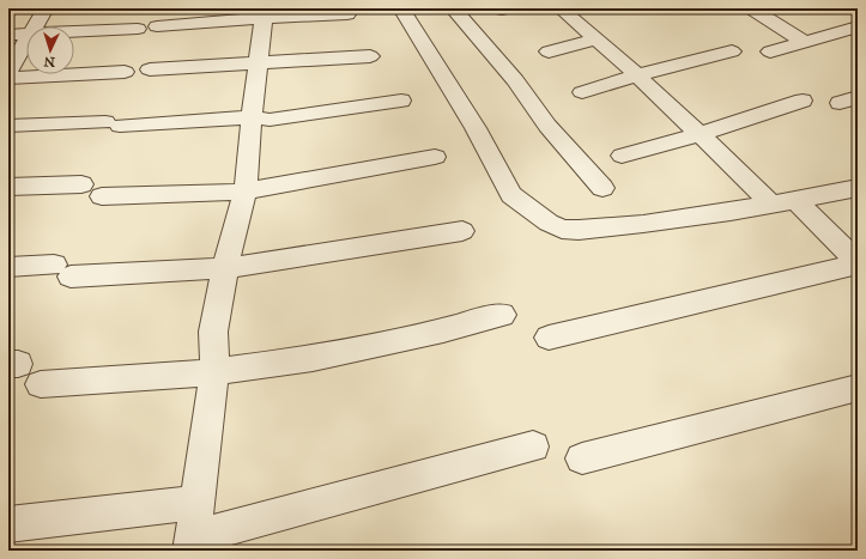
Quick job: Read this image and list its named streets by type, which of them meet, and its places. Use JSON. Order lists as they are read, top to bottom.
{
  "north": "bottom"
}
